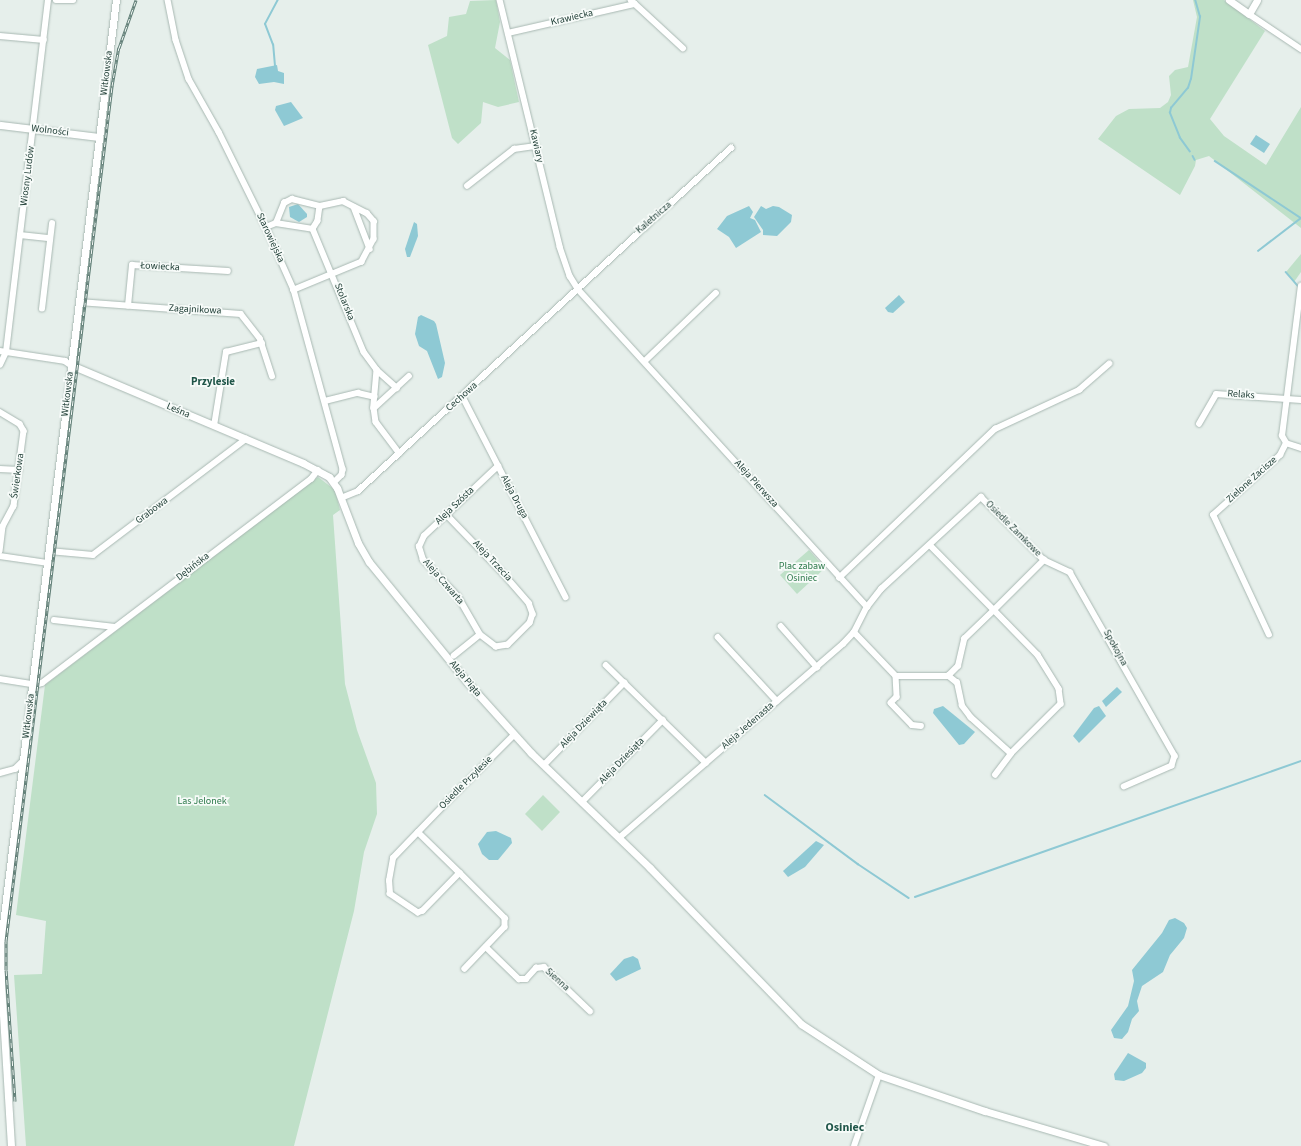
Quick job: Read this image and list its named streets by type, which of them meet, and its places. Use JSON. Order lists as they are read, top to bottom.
{
  "streets": {
    "street": [
      "Krawiecka",
      "Witkowska",
      "Wolności",
      "Kawiary",
      "Wiosny Ludów",
      "Kaletnicza",
      "Starowiejska",
      "Łowiecka",
      "Stolarska",
      "Zagajnikowa",
      "Relaks",
      "Cechowa",
      "Leśna",
      "Świerkowa",
      "Zielone Zacisze",
      "Aleja Pierwsza",
      "Aleja Druga",
      "Aleja Szósta",
      "Grabowa",
      "Osiedle Zamkowe",
      "Aleja Trzecia",
      "Dębińska",
      "Aleja Czwarta",
      "Spokojna",
      "Aleja Piąta",
      "Aleja Dziewiąta",
      "Aleja Jedenasta",
      "Aleja Dziesiąta",
      "Osiedle Przylesie",
      "Sienna"
    ]
  },
  "crossings": [
    ["Krawiecka", "Kawiary"],
    ["Witkowska", "Wolności"],
    ["Witkowska", "Zagajnikowa"],
    ["Witkowska", "Leśna"],
    ["Witkowska", "Grabowa"],
    ["Witkowska", "Dębińska"],
    ["Wolności", "Wiosny Ludów"],
    ["Kawiary", "Kaletnicza"],
    ["Kawiary", "Cechowa"],
    ["Kawiary", "Aleja Pierwsza"],
    ["Wiosny Ludów", "Leśna"],
    ["Kaletnicza", "Cechowa"],
    ["Kaletnicza", "Aleja Pierwsza"],
    ["Starowiejska", "Leśna"],
    ["Łowiecka", "Zagajnikowa"],
    ["Cechowa", "Leśna"],
    ["Cechowa", "Aleja Pierwsza"],
    ["Cechowa", "Aleja Druga"],
    ["Cechowa", "Aleja Piąta"],
    ["Leśna", "Grabowa"],
    ["Leśna", "Dębińska"],
    ["Leśna", "Aleja Piąta"],
    ["Aleja Pierwsza", "Osiedle Zamkowe"],
    ["Aleja Pierwsza", "Aleja Jedenasta"],
    ["Aleja Druga", "Aleja Szósta"],
    ["Aleja Szósta", "Aleja Trzecia"],
    ["Aleja Szósta", "Aleja Czwarta"],
    ["Osiedle Zamkowe", "Spokojna"],
    ["Osiedle Zamkowe", "Aleja Jedenasta"],
    ["Aleja Trzecia", "Aleja Czwarta"],
    ["Aleja Piąta", "Aleja Dziewiąta"],
    ["Aleja Piąta", "Aleja Jedenasta"],
    ["Aleja Piąta", "Aleja Dziesiąta"],
    ["Aleja Piąta", "Osiedle Przylesie"]
  ],
  "districts": ["Przylesie", "Osiniec"],
  "parks": ["Plac zabaw Osiniec", "Las Jelonek"]
}
